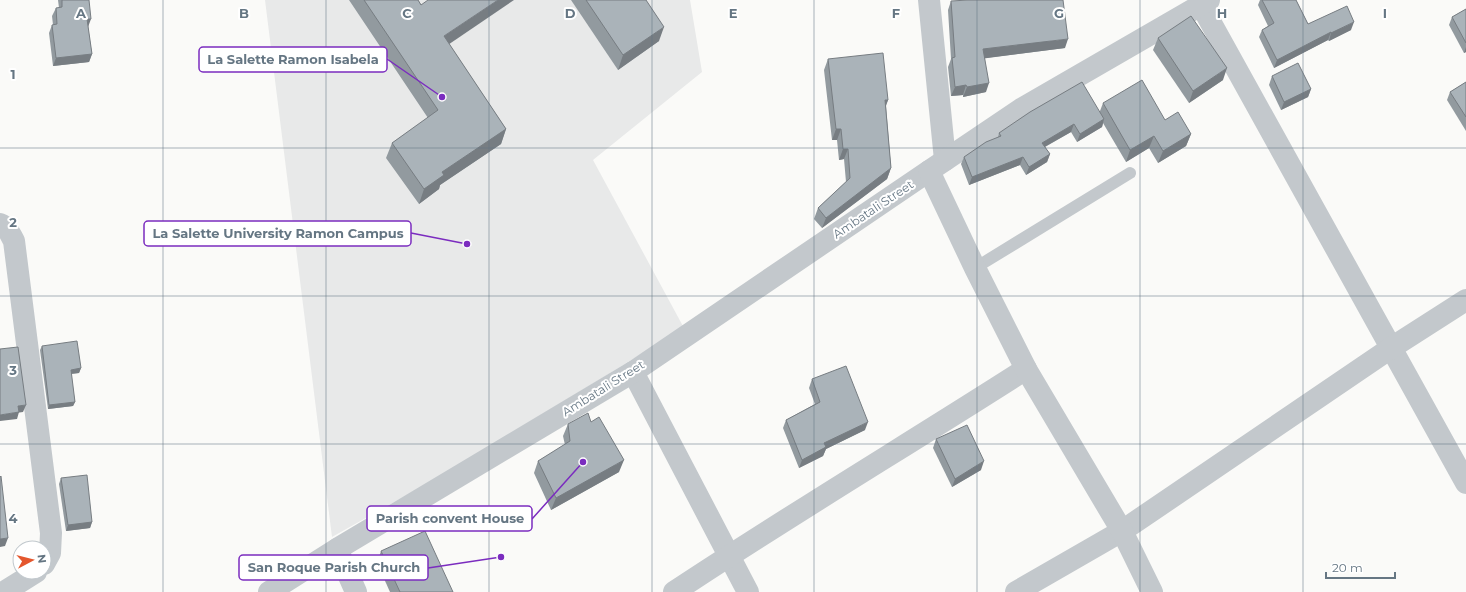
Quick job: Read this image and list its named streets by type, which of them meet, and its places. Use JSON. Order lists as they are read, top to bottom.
{
  "streets": {
    "street": ["Ambatali Street"]
  },
  "places": [
    "La Salette Ramon Isabela",
    "La Salette University Ramon Campus",
    "Parish convent House",
    "San Roque Parish Church"
  ],
  "scale_bar": "20 m",
  "north": "right",
  "grid": {
    "columns": [
      "A",
      "B",
      "C",
      "D",
      "E",
      "F",
      "G",
      "H",
      "I"
    ],
    "rows": [
      "1",
      "2",
      "3",
      "4"
    ]
  }
}
